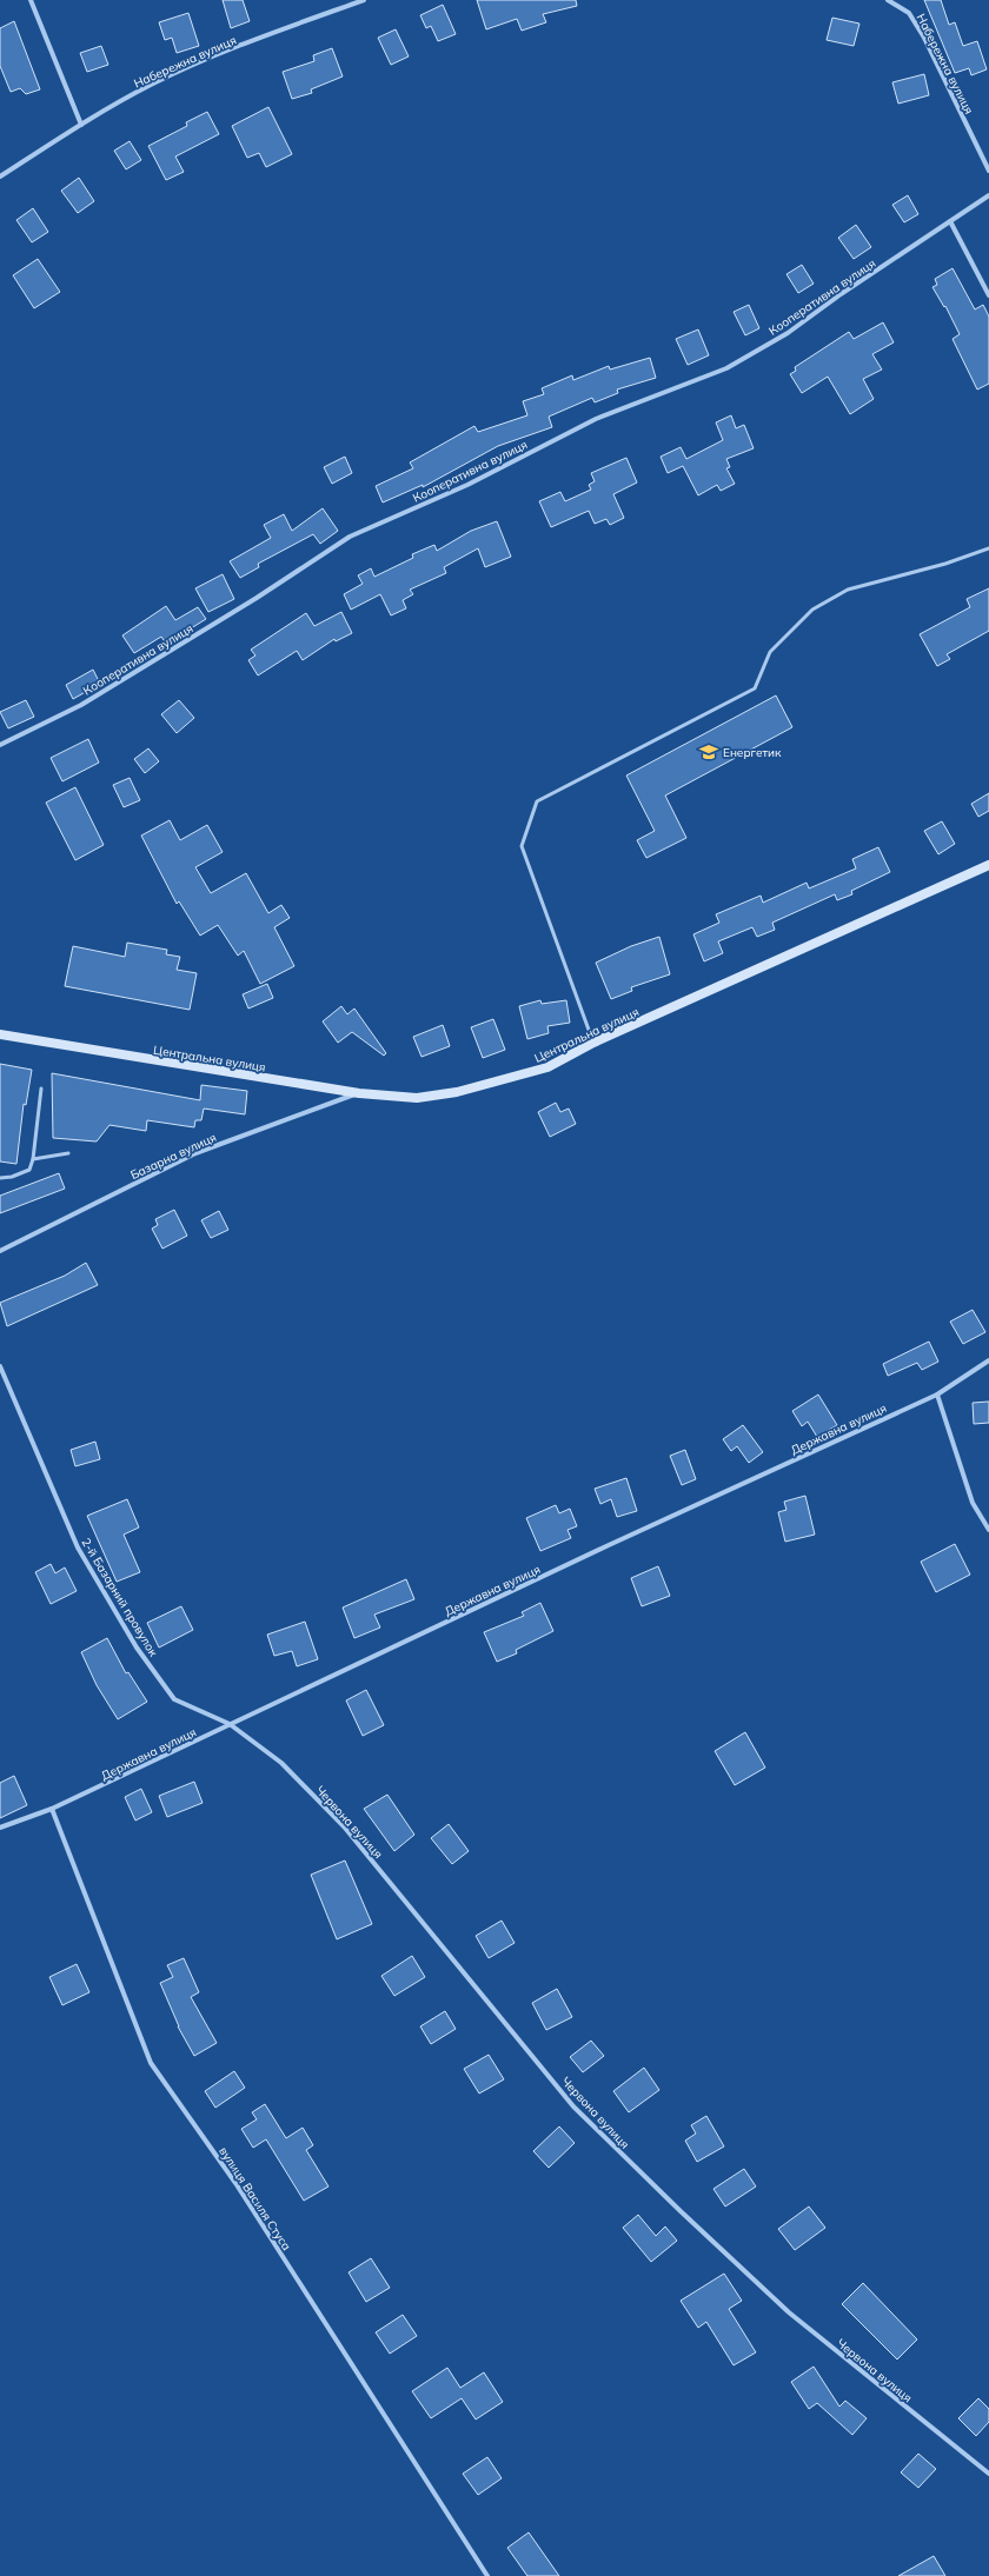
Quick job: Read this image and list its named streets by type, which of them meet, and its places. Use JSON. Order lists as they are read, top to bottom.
{
  "streets": {
    "main road": ["Центральна вулиця"],
    "street": [
      "Набережна вулиця",
      "Кооперативна вулиця",
      "Базарна вулиця",
      "Державна вулиця",
      "2-й Базарний провулок",
      "Червона вулиця",
      "вулиця Василя Стуса"
    ]
  },
  "crossings": [
    ["Центральна вулиця", "Базарна вулиця"],
    ["Державна вулиця", "2-й Базарний провулок"],
    ["Державна вулиця", "Червона вулиця"],
    ["Державна вулиця", "вулиця Василя Стуса"],
    ["2-й Базарний провулок", "Червона вулиця"]
  ],
  "places": {
    "school or university": ["Енергетик"]
  }
}
